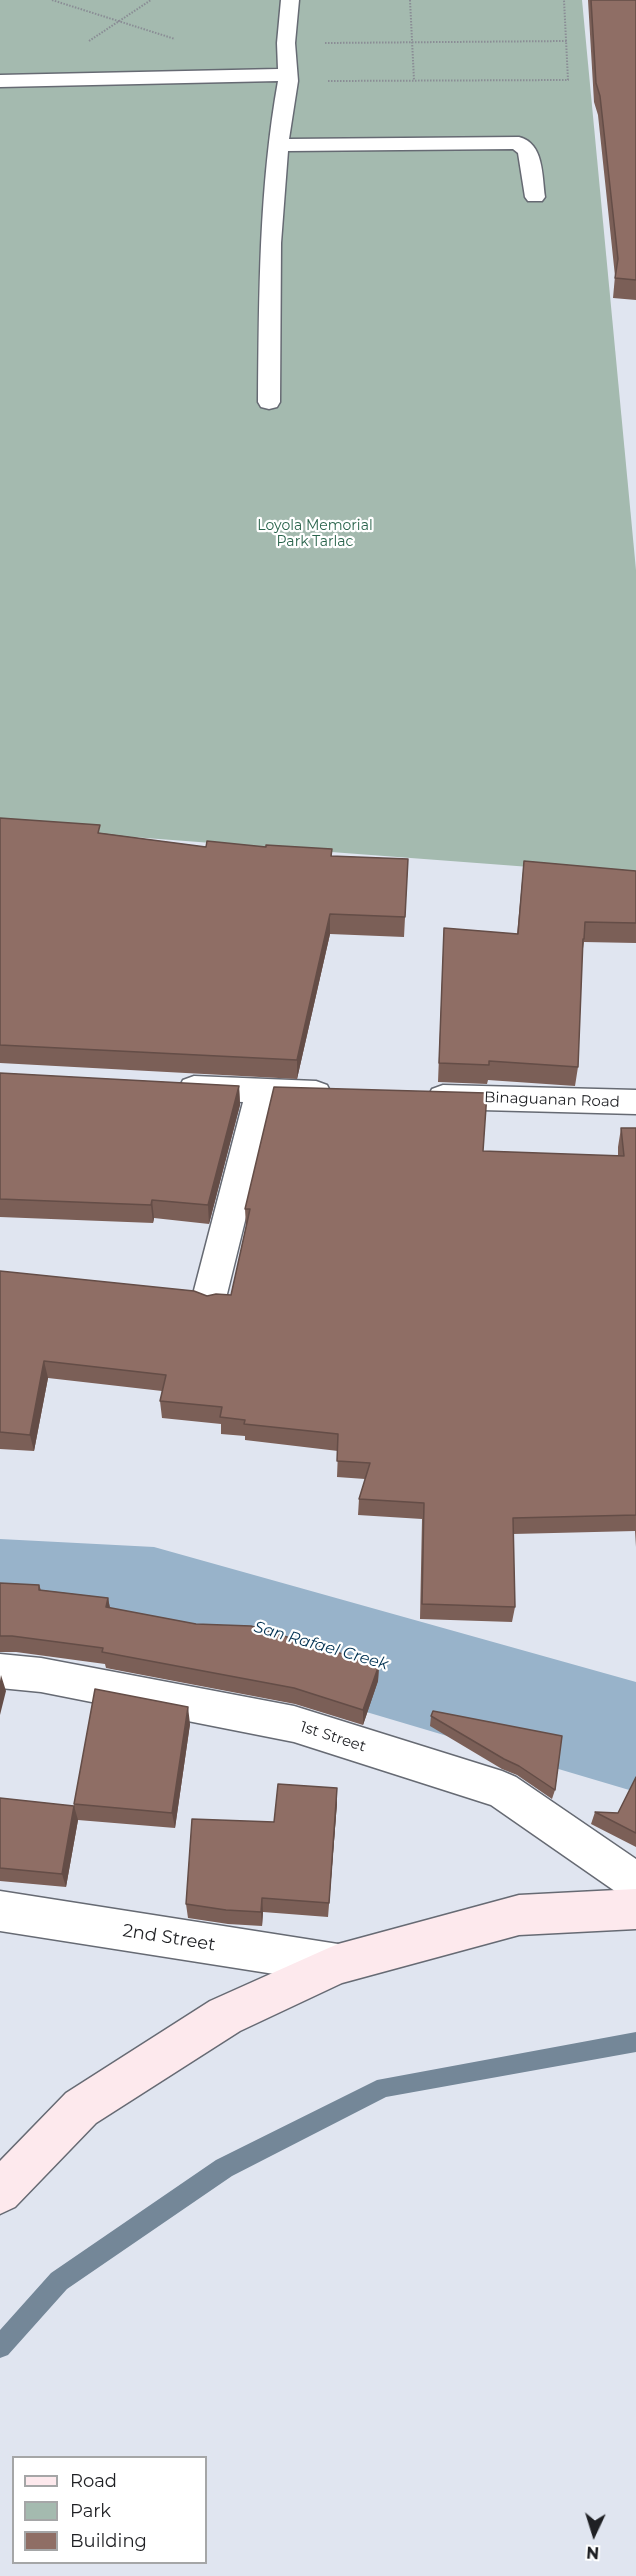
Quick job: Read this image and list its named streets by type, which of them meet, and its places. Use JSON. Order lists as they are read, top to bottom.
{
  "streets": {
    "street": ["Binaguanan Road", "1st Street", "2nd Street"]
  },
  "water": ["San Rafael Creek"],
  "parks": ["Loyola Memorial Park Tarlac"],
  "legend": ["Road", "Park", "Building"],
  "north": "bottom"
}
